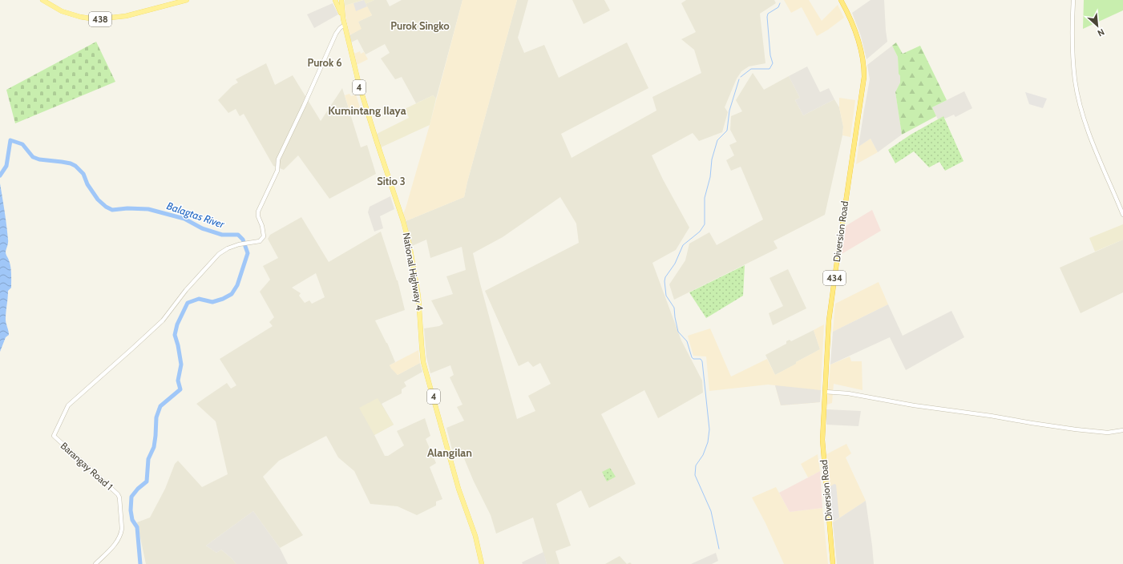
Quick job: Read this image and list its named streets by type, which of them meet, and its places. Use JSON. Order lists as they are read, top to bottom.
{
  "streets": {
    "highway": ["Diversion Road", "434"],
    "main road": ["438", "4", "National Highway 4"],
    "street": ["Barangay Road 1"]
  },
  "crossings": [
    ["National Highway 4", "Barangay Road 1"]
  ],
  "districts": [
    "Purok Singko",
    "Purok 6",
    "Kumintang Ilaya",
    "Sitio 3",
    "Alangilan"
  ],
  "water": ["Balagtas River"],
  "north": "bottom right"
}
